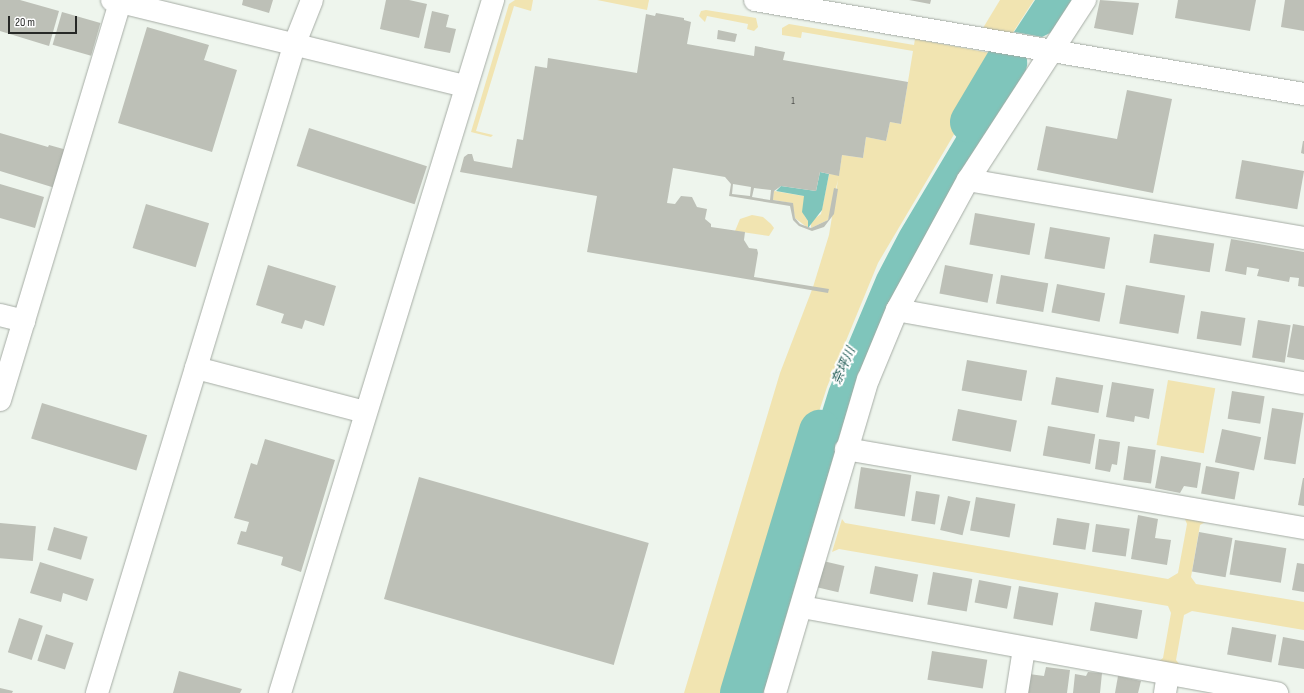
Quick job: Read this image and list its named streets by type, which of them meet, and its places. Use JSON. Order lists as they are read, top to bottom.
{
  "water": ["奈坪川"],
  "house_numbers": ["1"],
  "scale_bar": "20 m"
}
